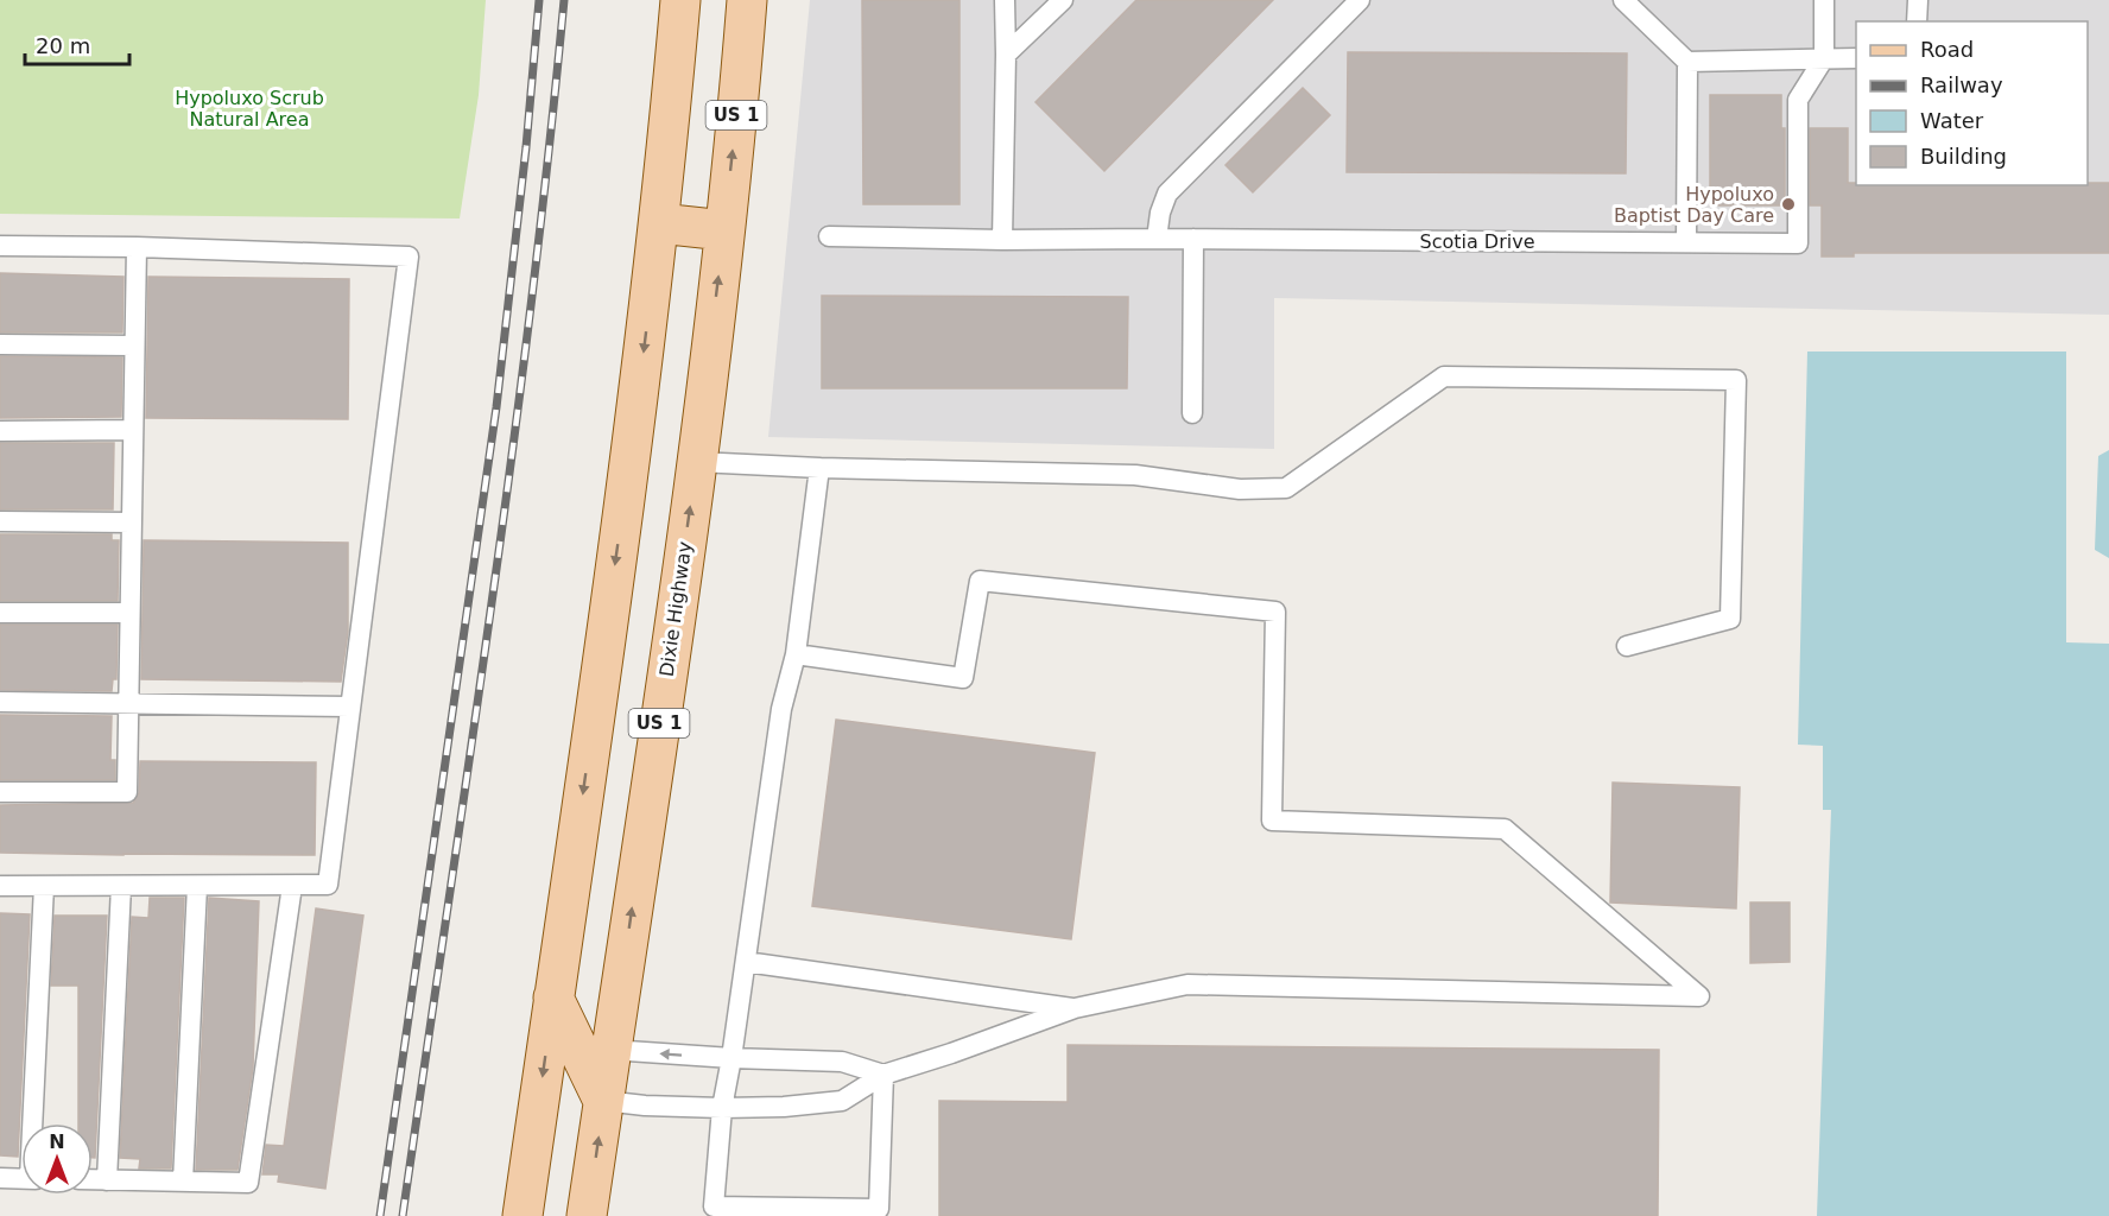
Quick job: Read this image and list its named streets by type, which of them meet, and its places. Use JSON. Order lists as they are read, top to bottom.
{
  "streets": {
    "main road": ["US 1", "Dixie Highway"],
    "lane": ["Scotia Drive"]
  },
  "parks": ["Hypoluxo Scrub Natural Area"],
  "places": ["Hypoluxo Baptist Day Care"],
  "legend": [
    "Road",
    "Railway",
    "Water",
    "Building"
  ],
  "scale_bar": "20 m",
  "north": "top"
}
